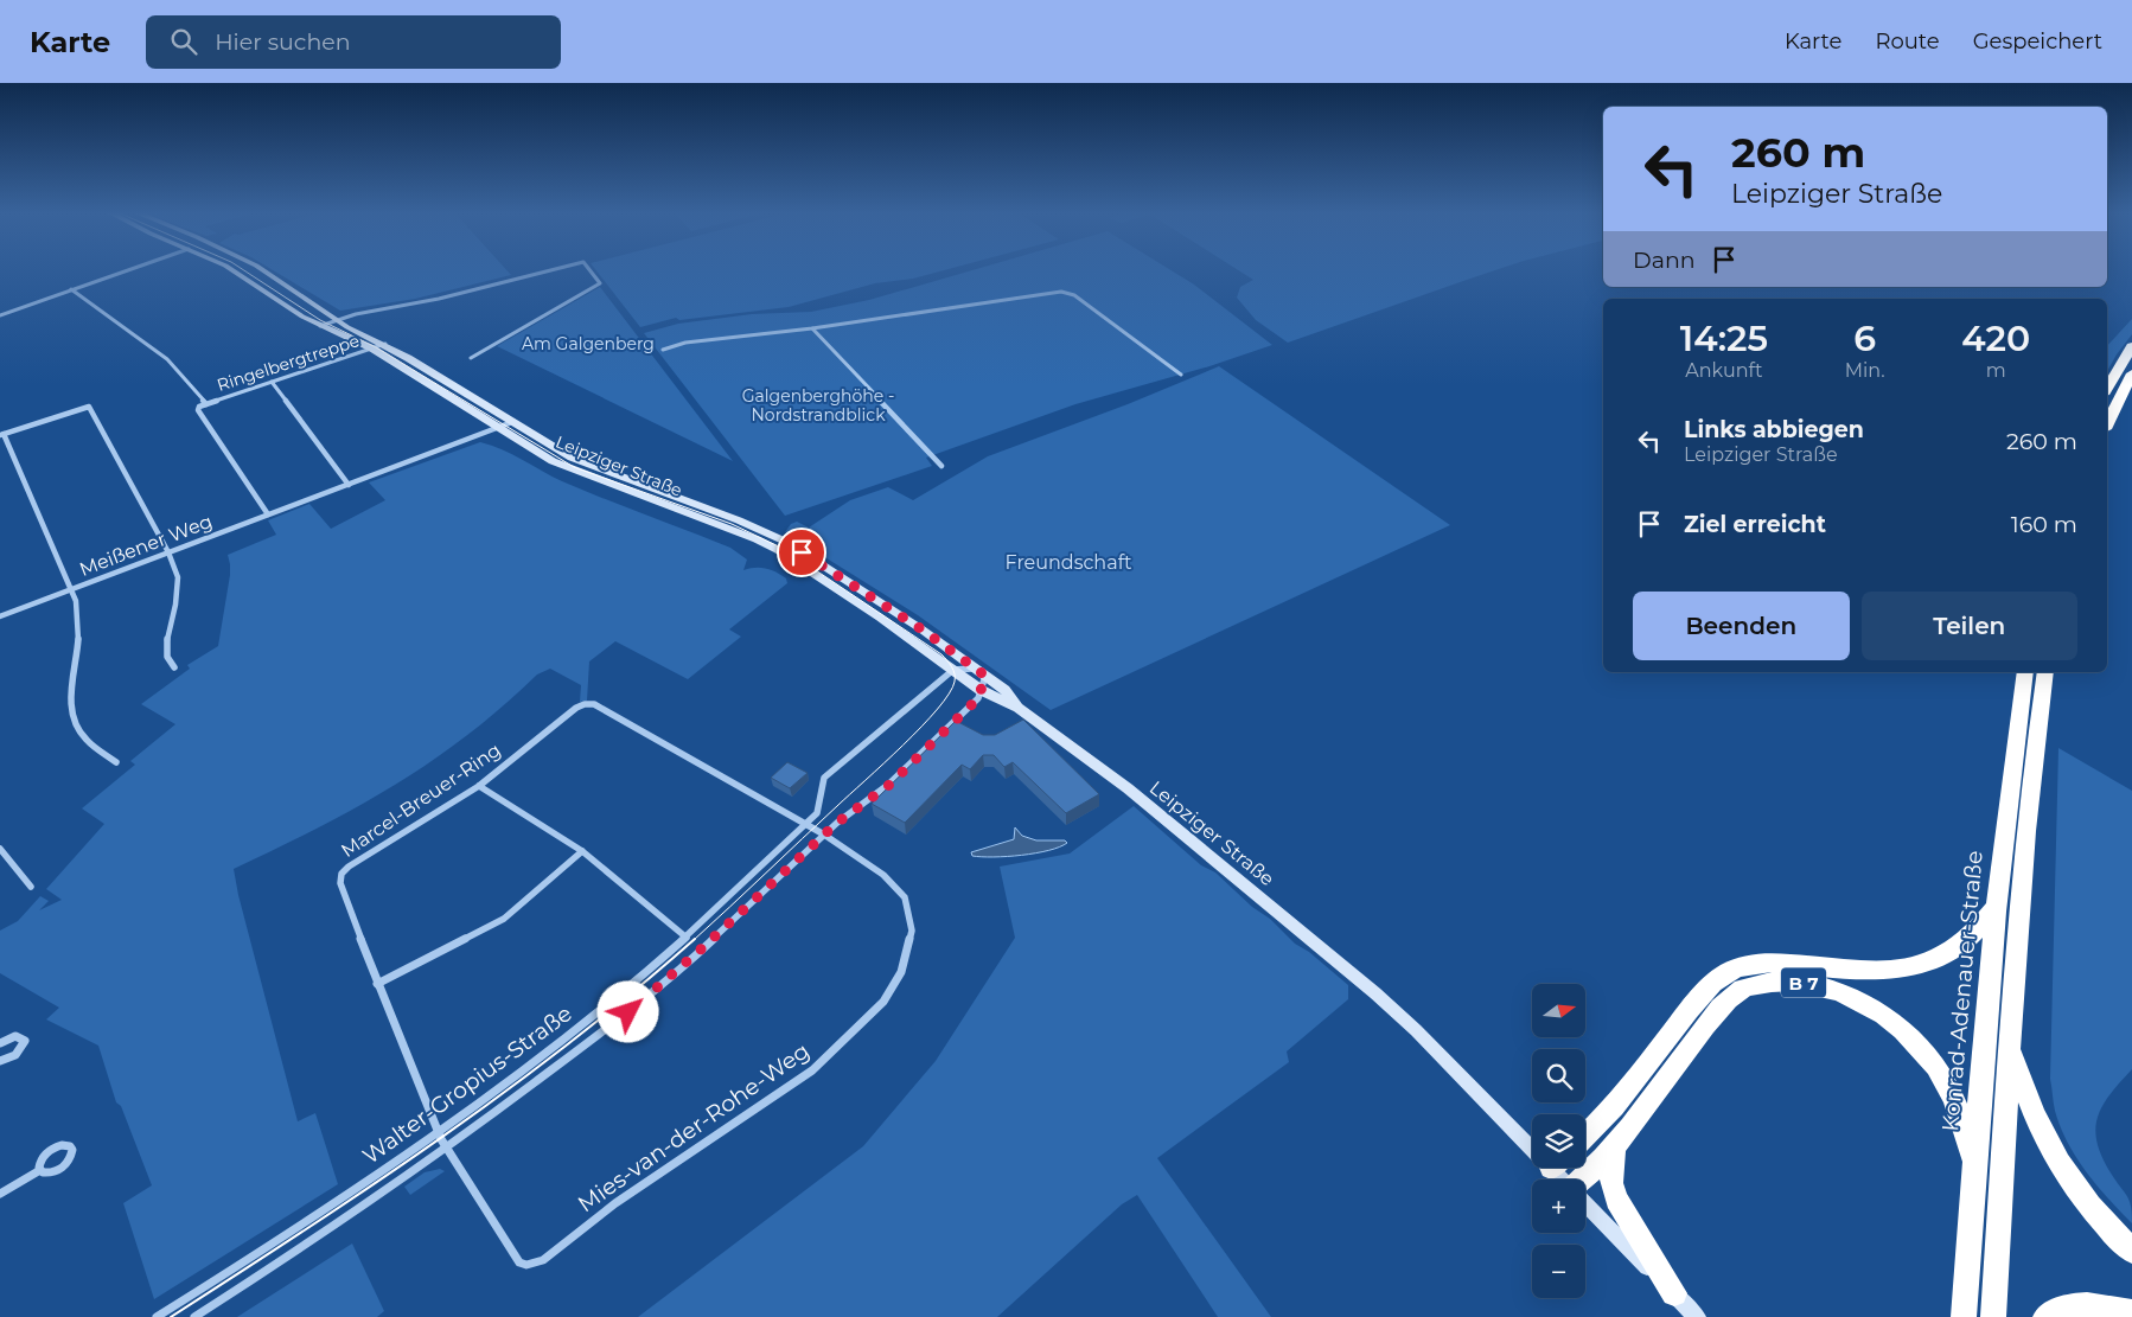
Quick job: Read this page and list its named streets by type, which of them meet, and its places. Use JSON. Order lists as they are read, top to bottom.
{
  "streets": {
    "highway": ["B 7", "Konrad-Adenauer-Straße"],
    "main road": ["Leipziger Straße"],
    "street": [
      "Ringelbergtreppe",
      "Meißener Weg",
      "Marcel-Breuer-Ring",
      "Walter-Gropius-Straße",
      "Mies-van-der-Rohe-Weg"
    ]
  },
  "crossings": [
    ["Ringelbergtreppe", "Leipziger Straße"],
    ["Ringelbergtreppe", "Meißener Weg"],
    ["Leipziger Straße", "Meißener Weg"],
    ["Leipziger Straße", "Walter-Gropius-Straße"],
    ["Marcel-Breuer-Ring", "Walter-Gropius-Straße"],
    ["Marcel-Breuer-Ring", "Mies-van-der-Rohe-Weg"],
    ["B 7", "Konrad-Adenauer-Straße"],
    ["Walter-Gropius-Straße", "Mies-van-der-Rohe-Weg"]
  ],
  "parks": ["Am Galgenberg", "Galgenberghöhe - Nordstrandblick", "Freundschaft"],
  "north": "right",
  "page": {
    "header": "Karte",
    "search": "Hier suchen",
    "nav": ["Karte", "Route", "Gespeichert"],
    "turn": ["260 m", "Leipziger Straße"],
    "then": "Dann",
    "eta": [
      "14:25",
      "Ankunft",
      "6",
      "Min.",
      "420",
      "m"
    ],
    "list": [
      {
        "name": "Links abbiegen",
        "note": "Leipziger Straße",
        "value": "260 m"
      },
      {
        "name": "Ziel erreicht",
        "value": "160 m"
      }
    ],
    "buttons": ["Beenden", "Teilen"],
    "map_buttons": ["+", "−"]
  }
}
